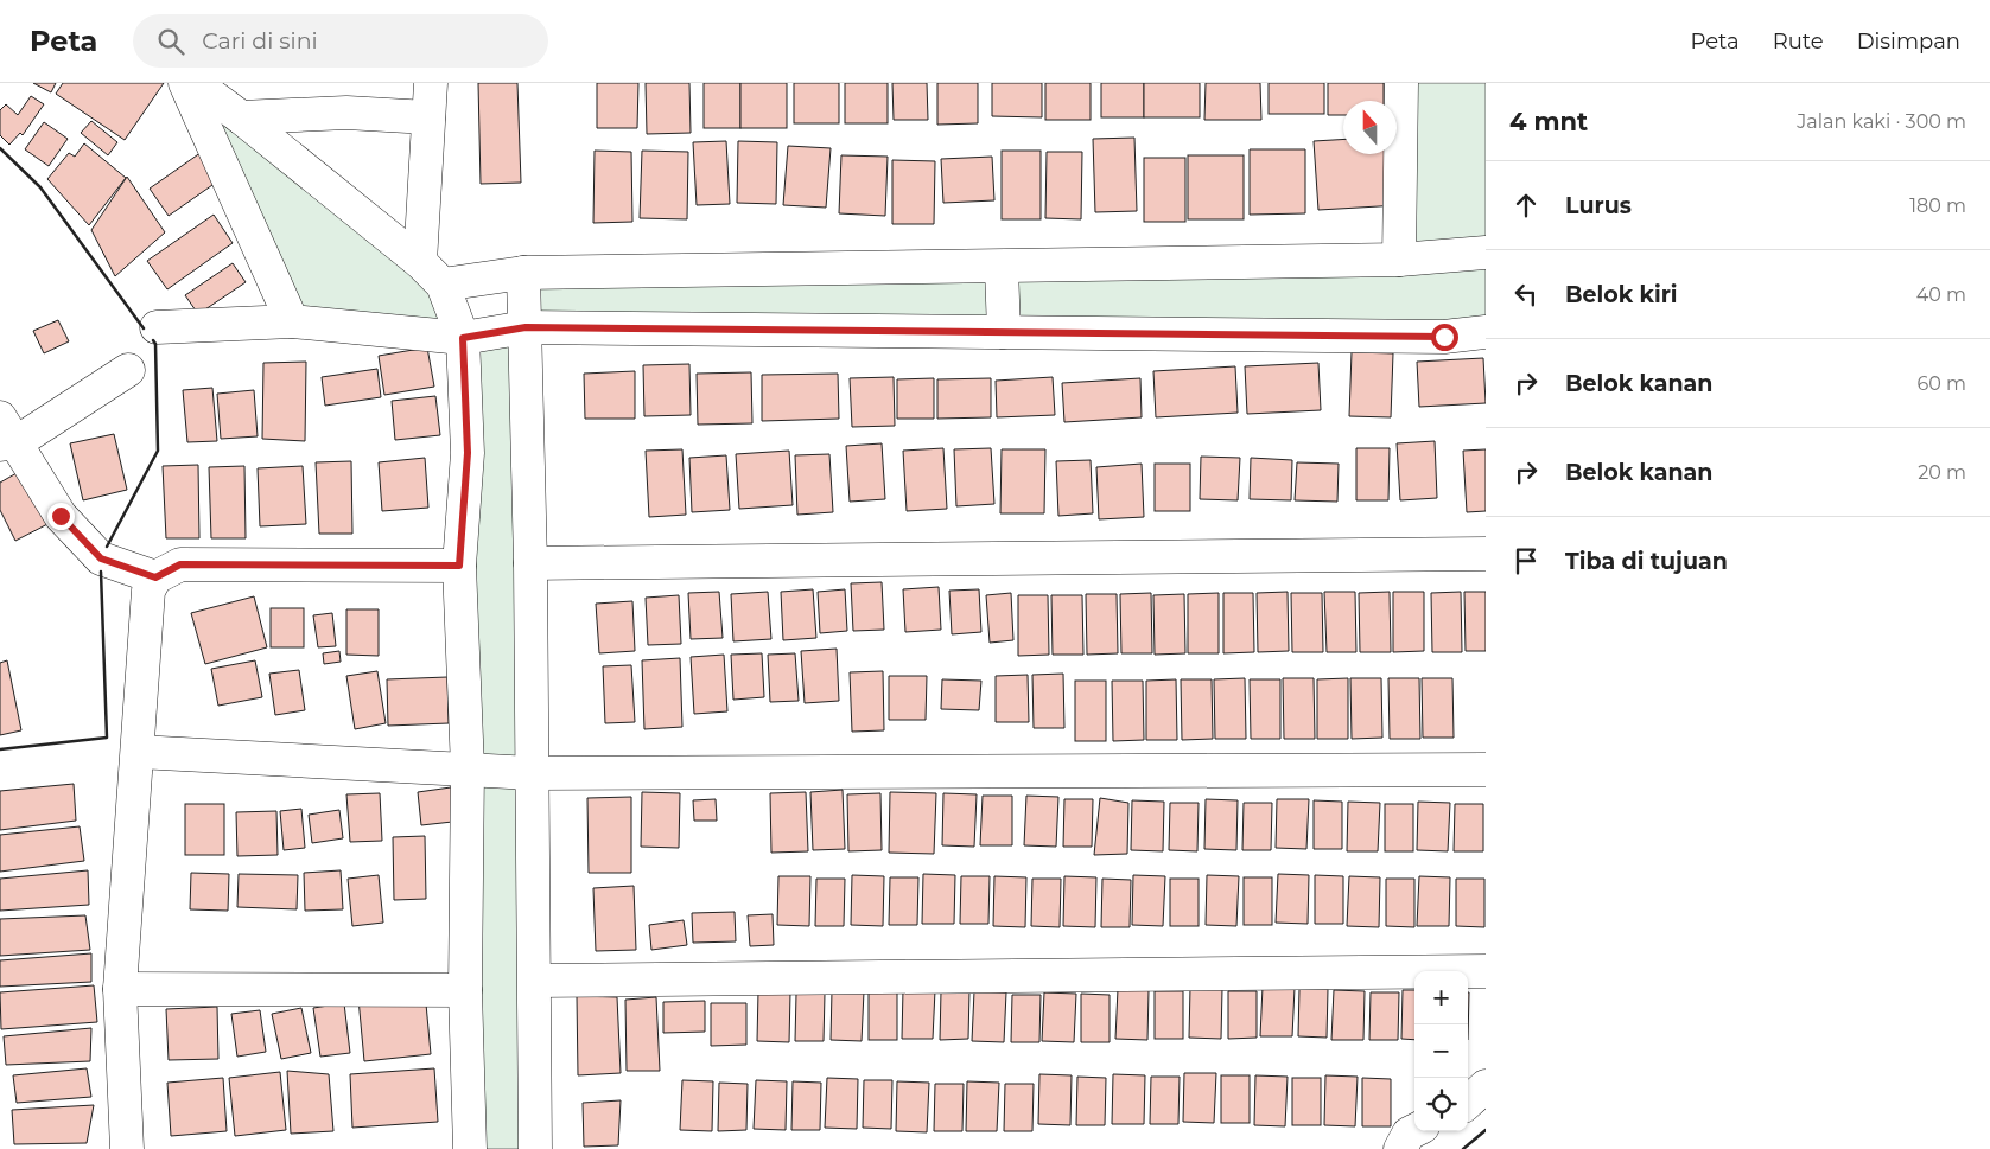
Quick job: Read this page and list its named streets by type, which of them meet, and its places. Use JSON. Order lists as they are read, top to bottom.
{
  "north": "top",
  "page": {
    "header": "Peta",
    "search": "Cari di sini",
    "nav": ["Peta", "Rute", "Disimpan"],
    "heading": ["4 mnt", "Jalan kaki · 300 m"],
    "list": [
      ["Lurus", "180 m"],
      ["Belok kiri", "40 m"],
      ["Belok kanan", "60 m"],
      ["Belok kanan", "20 m"],
      "Tiba di tujuan"
    ],
    "map_buttons": ["+", "−"]
  }
}
